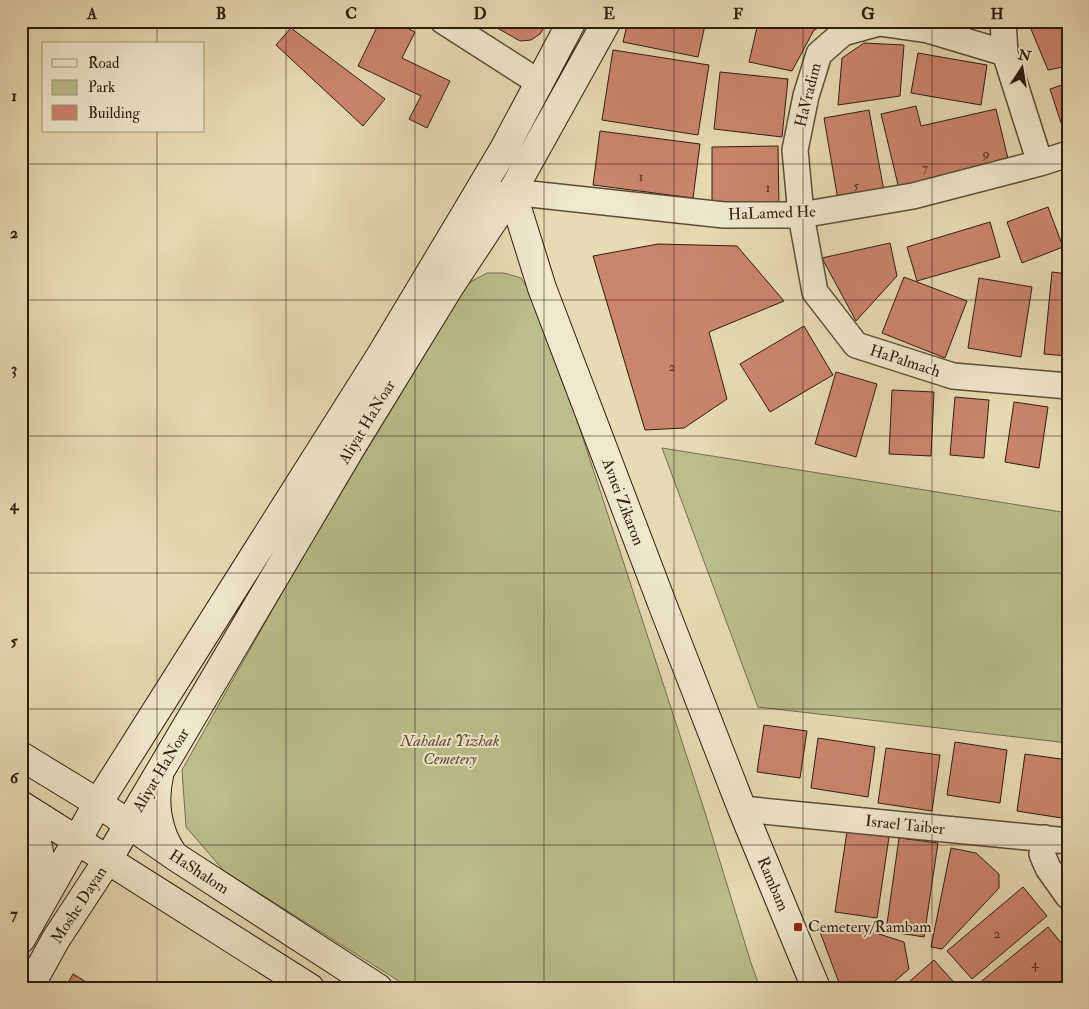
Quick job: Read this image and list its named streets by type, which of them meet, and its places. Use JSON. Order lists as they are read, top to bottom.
{
  "streets": {
    "street": [
      "HaVradim",
      "HaLamed He",
      "HaPalmach",
      "Aliyat HaNoar",
      "Avnei Zikaron",
      "Israel Taiber",
      "HaShalom",
      "Rambam",
      "Moshe Dayan"
    ]
  },
  "crossings": [
    ["HaVradim", "HaLamed He"],
    ["HaVradim", "HaPalmach"],
    ["HaLamed He", "HaPalmach"],
    ["HaLamed He", "Aliyat HaNoar"],
    ["HaLamed He", "Avnei Zikaron"],
    ["Aliyat HaNoar", "Avnei Zikaron"],
    ["Aliyat HaNoar", "HaShalom"],
    ["Aliyat HaNoar", "Moshe Dayan"],
    ["Avnei Zikaron", "Israel Taiber"],
    ["Avnei Zikaron", "Rambam"],
    ["Israel Taiber", "Rambam"],
    ["HaShalom", "Moshe Dayan"]
  ],
  "parks": ["Nahalat Yizhak Cemetery"],
  "places": {
    "transit": ["Cemetery/Rambam"]
  },
  "house_numbers": [
    "9",
    "7",
    "1",
    "5",
    "1",
    "2",
    "2",
    "4"
  ],
  "legend": ["Road", "Park", "Building"],
  "north": "top",
  "grid": {
    "columns": [
      "A",
      "B",
      "C",
      "D",
      "E",
      "F",
      "G",
      "H"
    ],
    "rows": [
      "1",
      "2",
      "3",
      "4",
      "5",
      "6",
      "7"
    ]
  }
}
